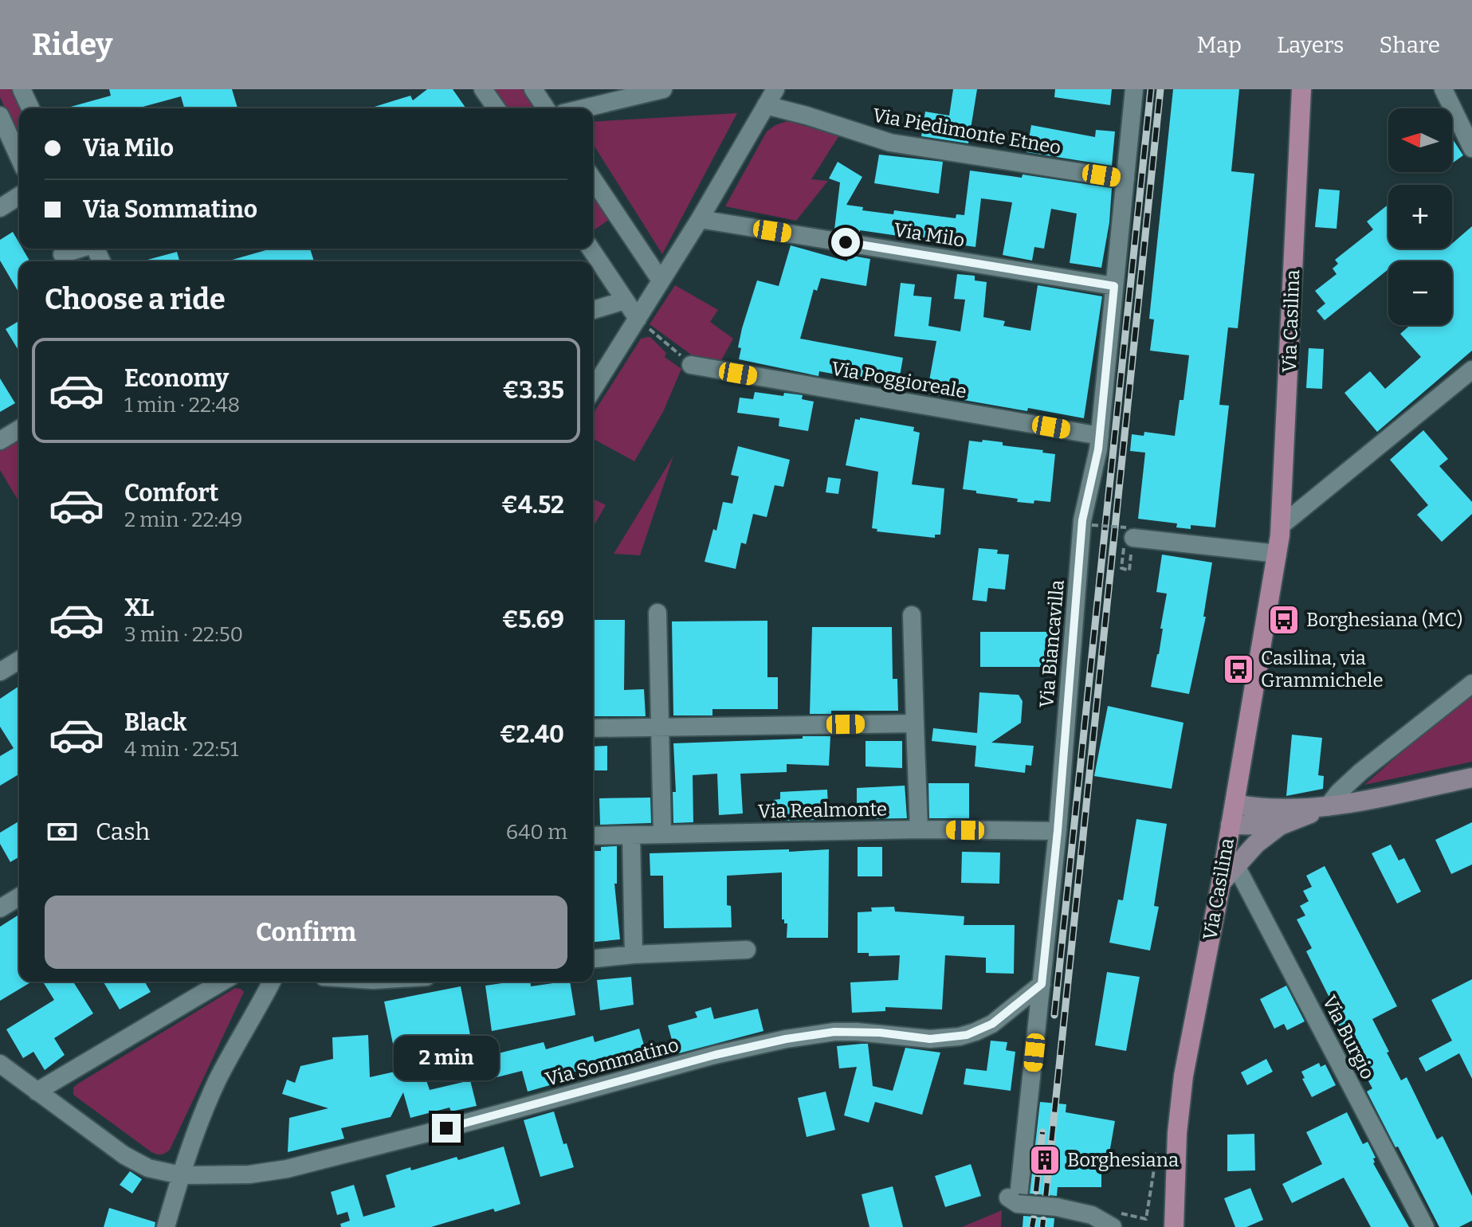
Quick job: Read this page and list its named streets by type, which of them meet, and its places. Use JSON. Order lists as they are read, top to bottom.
{
  "streets": {
    "main road": ["Via Casilina"],
    "street": [
      "Via Piedimonte Etneo",
      "Via Milo",
      "Via Poggioreale",
      "Via Biancavilla",
      "Via Realmonte",
      "Via Burgio",
      "Via Sommatino"
    ]
  },
  "crossings": [
    ["Via Piedimonte Etneo", "Via Biancavilla"],
    ["Via Milo", "Via Biancavilla"],
    ["Via Poggioreale", "Via Biancavilla"],
    ["Via Biancavilla", "Via Realmonte"],
    ["Via Biancavilla", "Via Sommatino"]
  ],
  "places": {
    "bus stop": ["Borghesiana (MC)", "Casilina, via Grammichele"],
    "building": ["Borghesiana"]
  },
  "north": "left",
  "page": {
    "header": "Ridey",
    "nav": ["Map", "Layers", "Share"],
    "map_buttons": ["+", "−"],
    "banner": ["Via Milo", "Via Sommatino"],
    "heading": "Choose a ride",
    "list": [
      {
        "name": "Economy",
        "note": "1 min · 22:48",
        "value": "€3.35"
      },
      {
        "name": "Comfort",
        "note": "2 min · 22:49",
        "value": "€4.52"
      },
      {
        "name": "XL",
        "note": "3 min · 22:50",
        "value": "€5.69"
      },
      {
        "name": "Black",
        "note": "4 min · 22:51",
        "value": "€2.40"
      }
    ],
    "pay": ["Cash", "640 m"],
    "buttons": "Confirm",
    "bubble": "2 min"
  }
}
